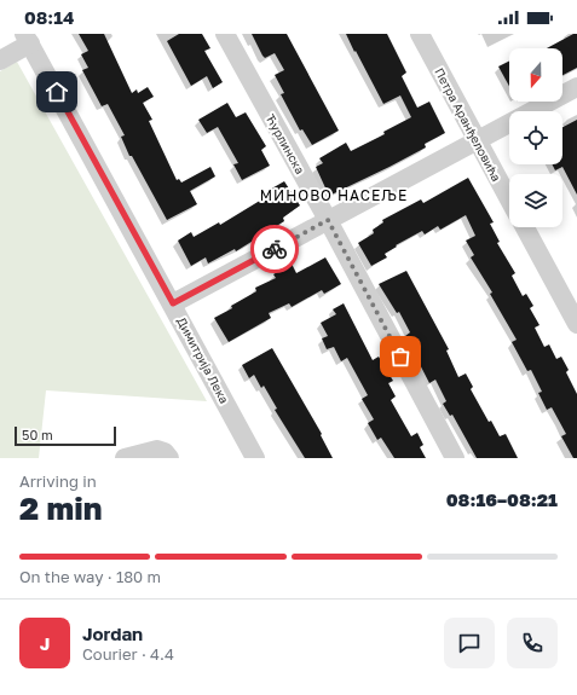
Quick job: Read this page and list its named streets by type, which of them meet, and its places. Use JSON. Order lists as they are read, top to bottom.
{
  "streets": {
    "street": ["Петра Аранђеловића", "Ћурлинска", "Димитрија Лека"]
  },
  "districts": ["МИНОВО НАСЕЉЕ"],
  "scale_bar": "50 m",
  "north": "bottom",
  "page": {
    "status": "08:14",
    "scale": "50 m",
    "heading": ["2 min", "Arriving in", "08:16–08:21"],
    "panel": ["Jordan", "Courier · 4.4"],
    "bar": "On the way · 180 m",
    "round": "J"
  }
}
